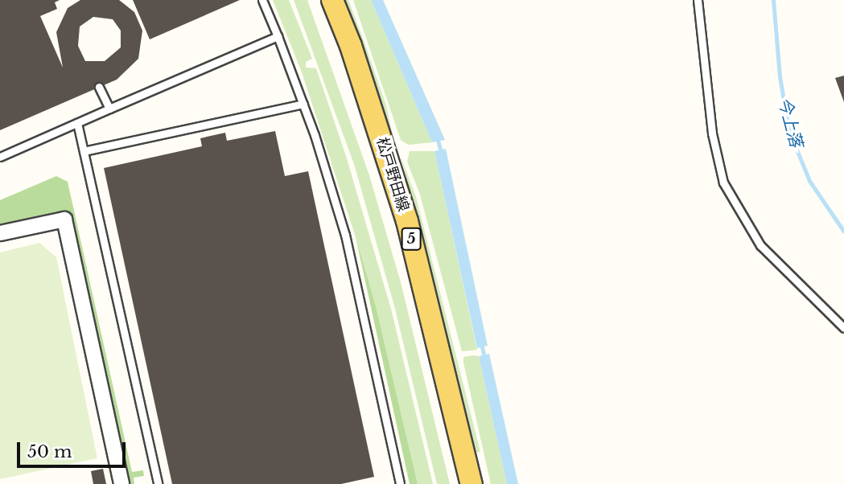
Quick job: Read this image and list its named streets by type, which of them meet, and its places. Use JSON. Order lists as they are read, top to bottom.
{
  "streets": {
    "main road": ["松戸野田線", "5"]
  },
  "water": ["今上落"],
  "scale_bar": "50 m"
}
